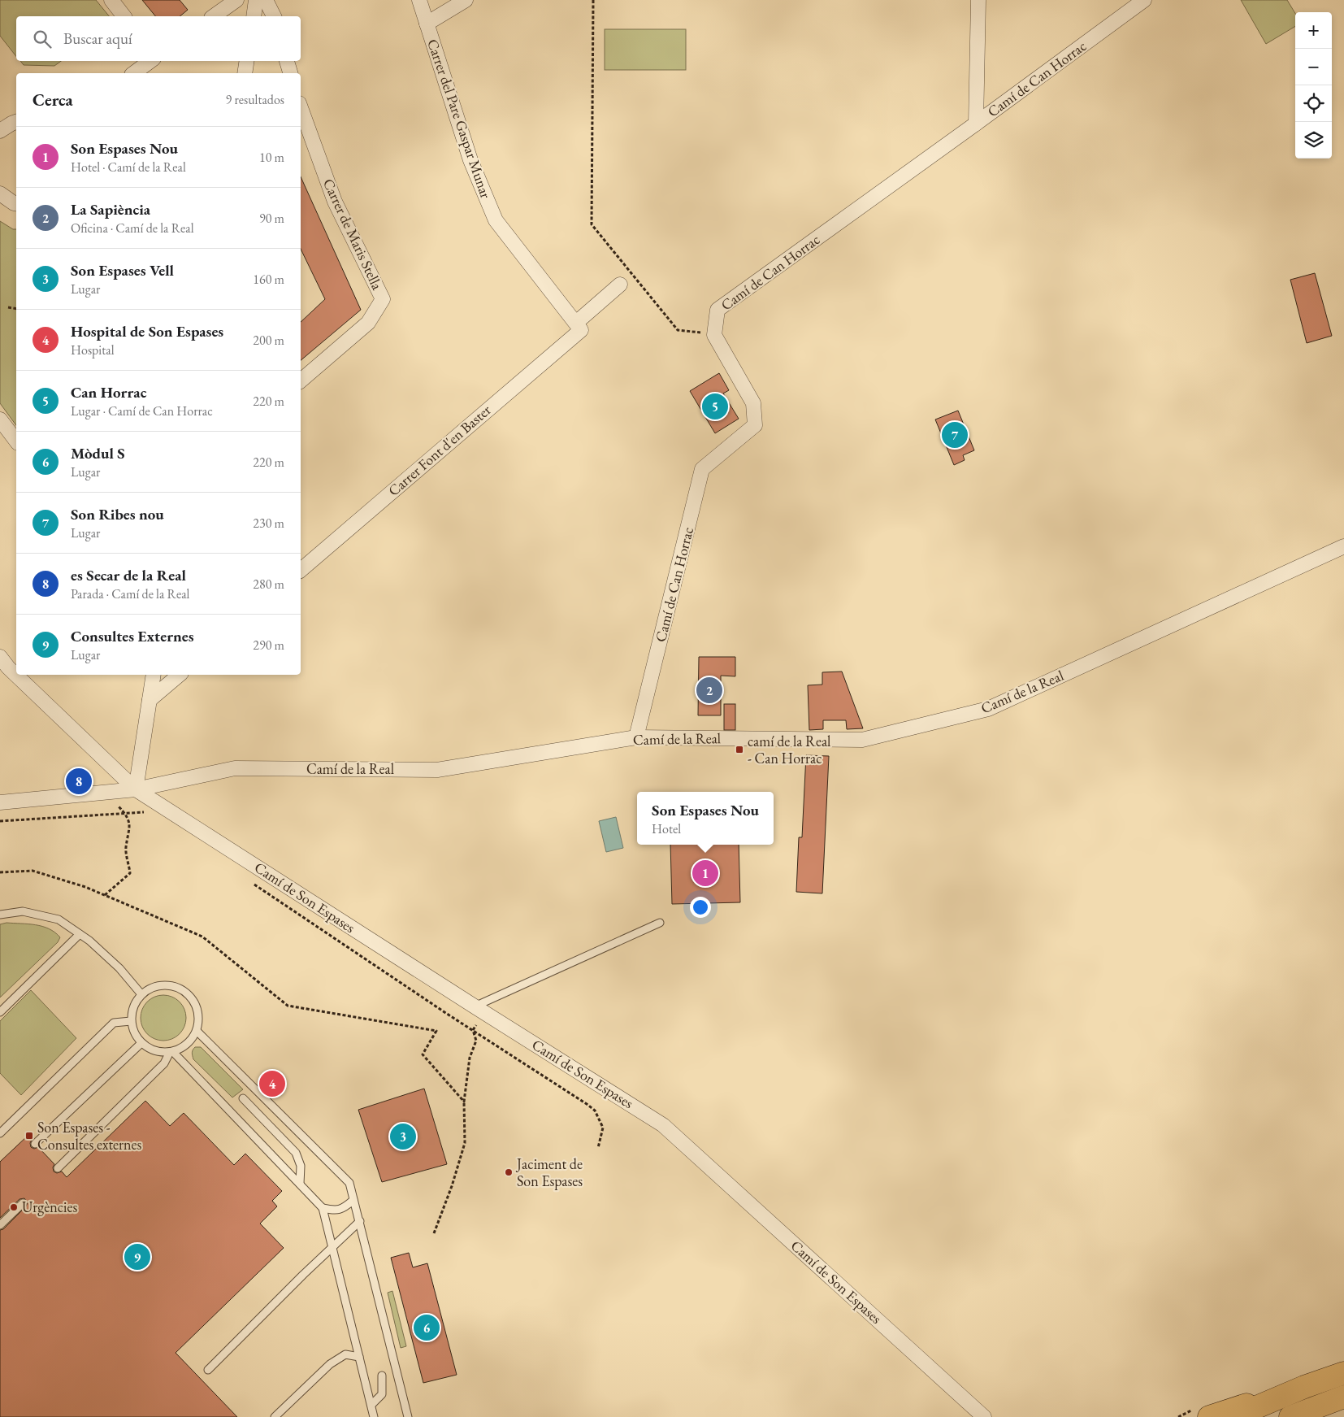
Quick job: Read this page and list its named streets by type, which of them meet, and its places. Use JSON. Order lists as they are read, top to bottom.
{
  "streets": {
    "street": [
      "Camí de Can Horrac",
      "Carrer del Pare Gaspar Munar",
      "Carrer de Maris Stella",
      "Carrer Font d'en Baster",
      "Camí de la Real",
      "Camí de Son Espases"
    ]
  },
  "crossings": [
    ["Camí de Can Horrac", "Camí de la Real"],
    ["Carrer del Pare Gaspar Munar", "Carrer Font d'en Baster"],
    ["Camí de la Real", "Camí de Son Espases"]
  ],
  "places": {
    "transit": ["camí de la Real - Can Horrac", "Son Espases - Consultes externes"],
    "other": ["Jaciment de Son Espases", "Urgències"]
  },
  "page": {
    "map_buttons": ["+", "−"],
    "search": "Buscar aquí",
    "heading": ["Cerca", "9 resultados"],
    "list": [
      {
        "mark": "1",
        "name": "Son Espases Nou",
        "note": "Hotel · Camí de la Real",
        "value": "10 m"
      },
      {
        "mark": "2",
        "name": "La Sapiència",
        "note": "Oficina · Camí de la Real",
        "value": "90 m"
      },
      {
        "mark": "3",
        "name": "Son Espases Vell",
        "note": "Lugar",
        "value": "160 m"
      },
      {
        "mark": "4",
        "name": "Hospital de Son Espases",
        "note": "Hospital",
        "value": "200 m"
      },
      {
        "mark": "5",
        "name": "Can Horrac",
        "note": "Lugar · Camí de Can Horrac",
        "value": "220 m"
      },
      {
        "mark": "6",
        "name": "Mòdul S",
        "note": "Lugar",
        "value": "220 m"
      },
      {
        "mark": "7",
        "name": "Son Ribes nou",
        "note": "Lugar",
        "value": "230 m"
      },
      {
        "mark": "8",
        "name": "es Secar de la Real",
        "note": "Parada · Camí de la Real",
        "value": "280 m"
      },
      {
        "mark": "9",
        "name": "Consultes Externes",
        "note": "Lugar",
        "value": "290 m"
      }
    ],
    "pins": [
      "5",
      "7",
      "2",
      "8",
      "1",
      "4",
      "3",
      "9",
      "6"
    ],
    "popup": ["Son Espases Nou", "Hotel"]
  }
}
